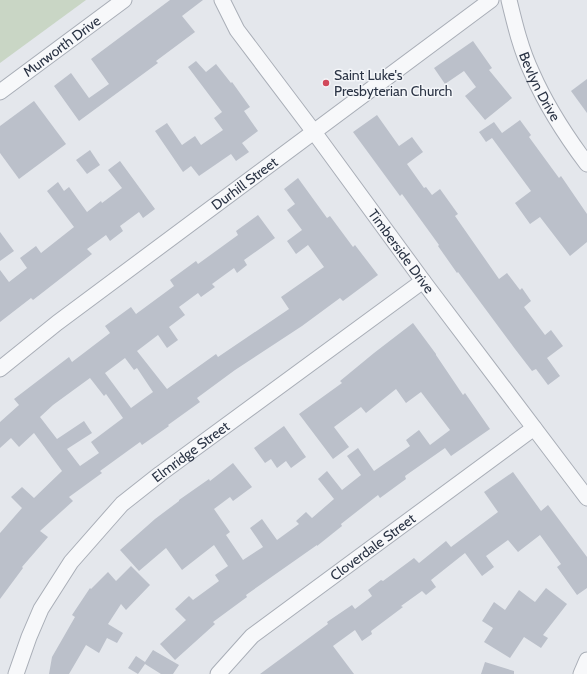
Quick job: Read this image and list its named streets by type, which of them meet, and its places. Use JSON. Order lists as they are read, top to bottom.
{
  "streets": {
    "street": [
      "Murworth Drive",
      "Bevlyn Drive",
      "Durhill Street",
      "Timberside Drive",
      "Elmridge Street",
      "Cloverdale Street"
    ]
  },
  "crossings": [
    ["Durhill Street", "Timberside Drive"],
    ["Timberside Drive", "Elmridge Street"],
    ["Timberside Drive", "Cloverdale Street"]
  ],
  "places": ["Saint Luke's Presbyterian Church"]
}
